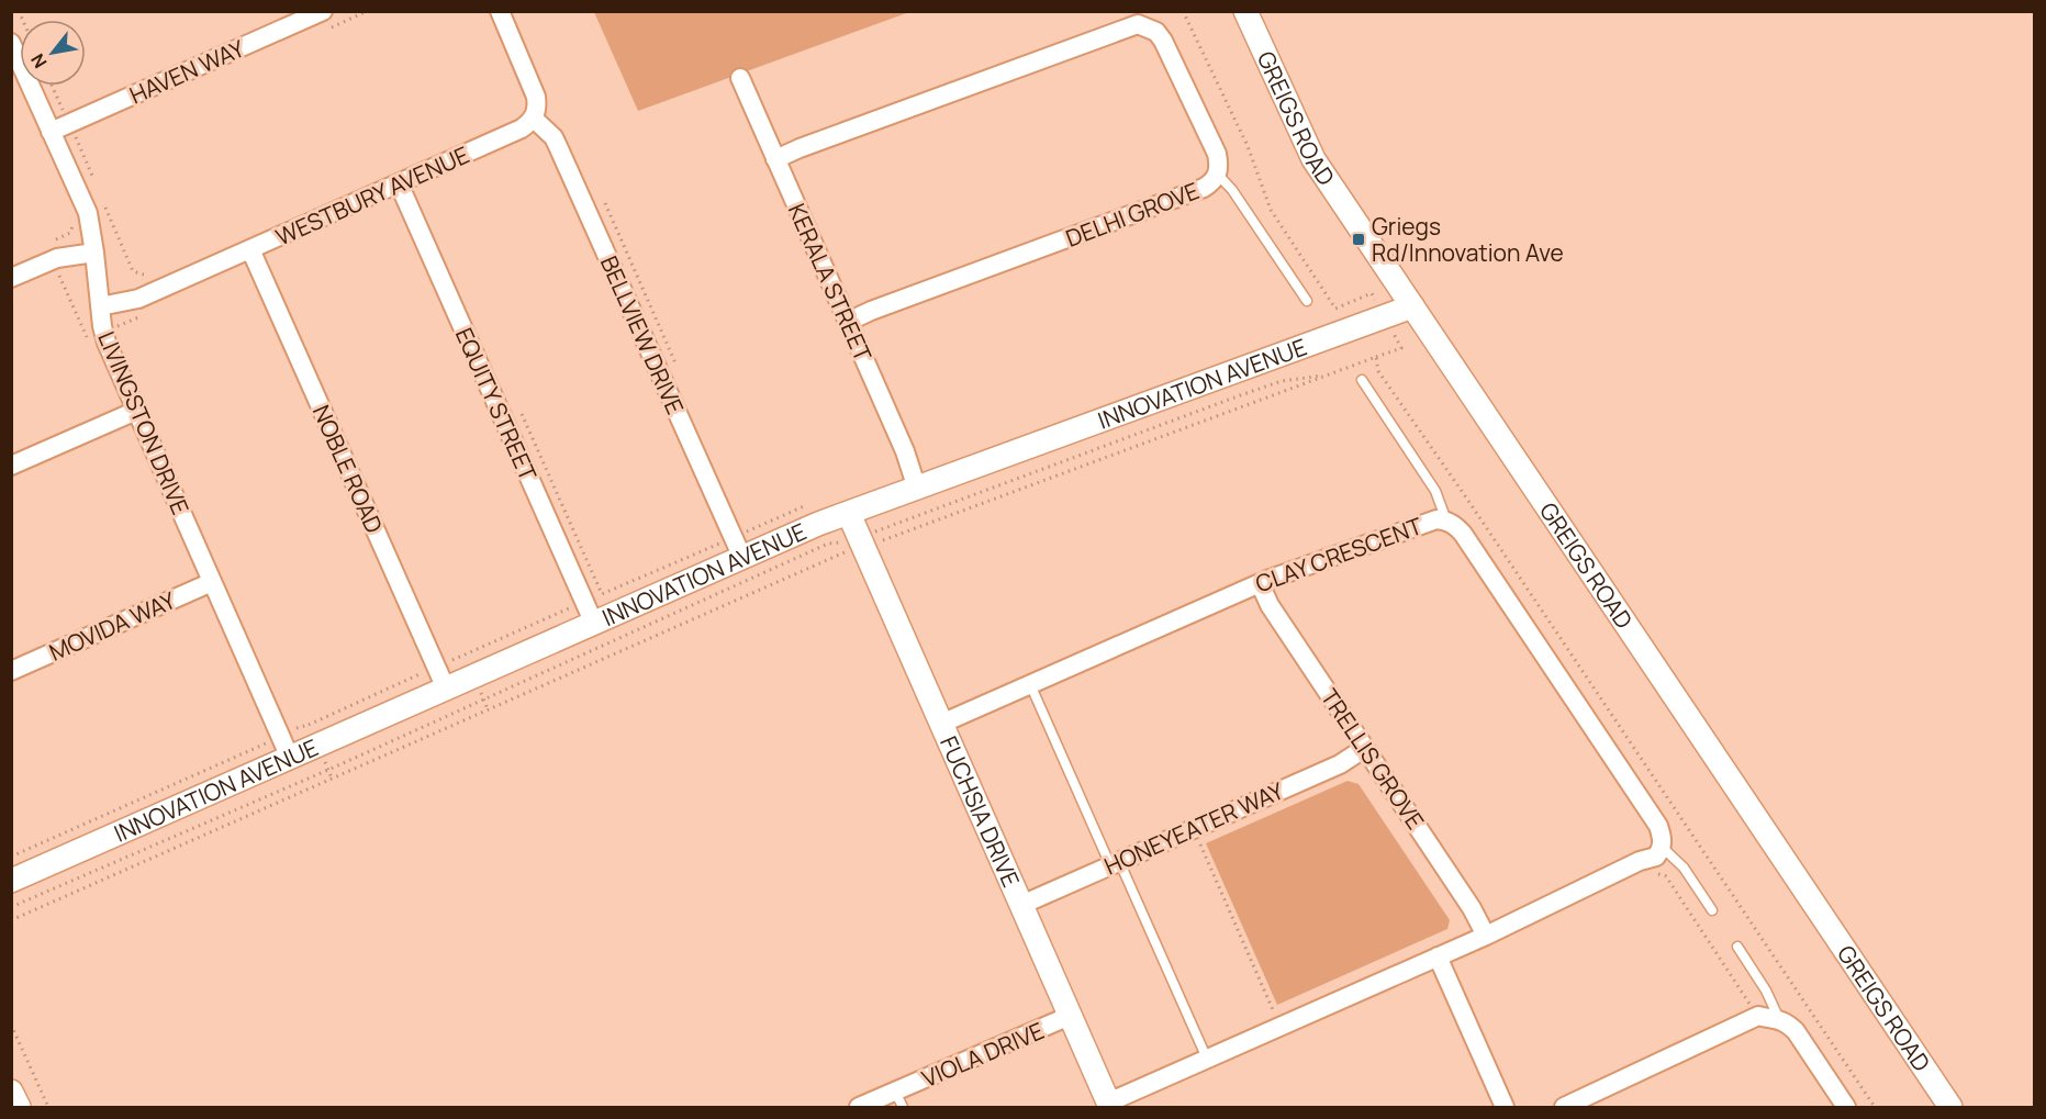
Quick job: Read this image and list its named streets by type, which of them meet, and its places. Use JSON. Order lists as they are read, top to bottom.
{
  "streets": {
    "street": [
      "HAVEN WAY",
      "GREIGS ROAD",
      "WESTBURY AVENUE",
      "DELHI GROVE",
      "KERALA STREET",
      "BELLVIEW DRIVE",
      "INNOVATION AVENUE",
      "EQUITY STREET",
      "LIVINGSTON DRIVE",
      "NOBLE ROAD",
      "CLAY CRESCENT",
      "MOVIDA WAY",
      "TRELLIS GROVE",
      "FUCHSIA DRIVE",
      "HONEYEATER WAY",
      "VIOLA DRIVE"
    ]
  },
  "crossings": [
    ["HAVEN WAY", "LIVINGSTON DRIVE"],
    ["GREIGS ROAD", "INNOVATION AVENUE"],
    ["WESTBURY AVENUE", "BELLVIEW DRIVE"],
    ["WESTBURY AVENUE", "EQUITY STREET"],
    ["WESTBURY AVENUE", "LIVINGSTON DRIVE"],
    ["WESTBURY AVENUE", "NOBLE ROAD"],
    ["DELHI GROVE", "KERALA STREET"],
    ["KERALA STREET", "INNOVATION AVENUE"],
    ["BELLVIEW DRIVE", "INNOVATION AVENUE"],
    ["INNOVATION AVENUE", "EQUITY STREET"],
    ["INNOVATION AVENUE", "LIVINGSTON DRIVE"],
    ["INNOVATION AVENUE", "NOBLE ROAD"],
    ["INNOVATION AVENUE", "FUCHSIA DRIVE"],
    ["LIVINGSTON DRIVE", "MOVIDA WAY"],
    ["CLAY CRESCENT", "TRELLIS GROVE"],
    ["CLAY CRESCENT", "FUCHSIA DRIVE"],
    ["TRELLIS GROVE", "HONEYEATER WAY"],
    ["FUCHSIA DRIVE", "HONEYEATER WAY"],
    ["FUCHSIA DRIVE", "VIOLA DRIVE"]
  ],
  "places": {
    "transit": ["Griegs Rd/Innovation Ave"]
  },
  "north": "bottom left"
}
